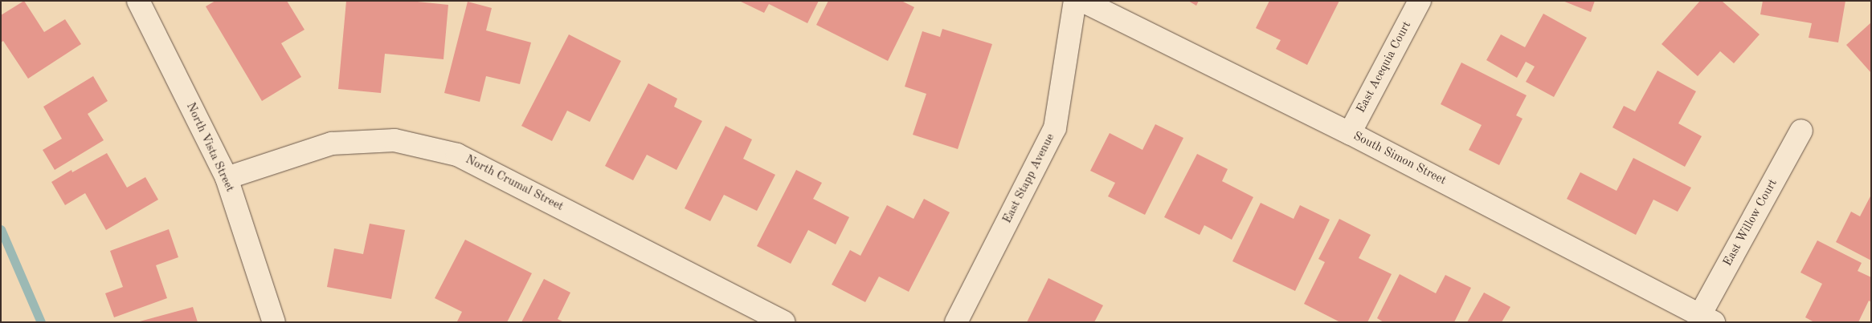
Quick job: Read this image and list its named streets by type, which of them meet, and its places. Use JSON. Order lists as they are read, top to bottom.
{
  "streets": {
    "street": [
      "East Acequia Court",
      "North Vista Street",
      "South Simon Street",
      "East Stapp Avenue",
      "North Crumal Street",
      "East Willow Court"
    ]
  },
  "crossings": [
    ["East Acequia Court", "South Simon Street"],
    ["North Vista Street", "North Crumal Street"],
    ["South Simon Street", "East Willow Court"]
  ]
}
